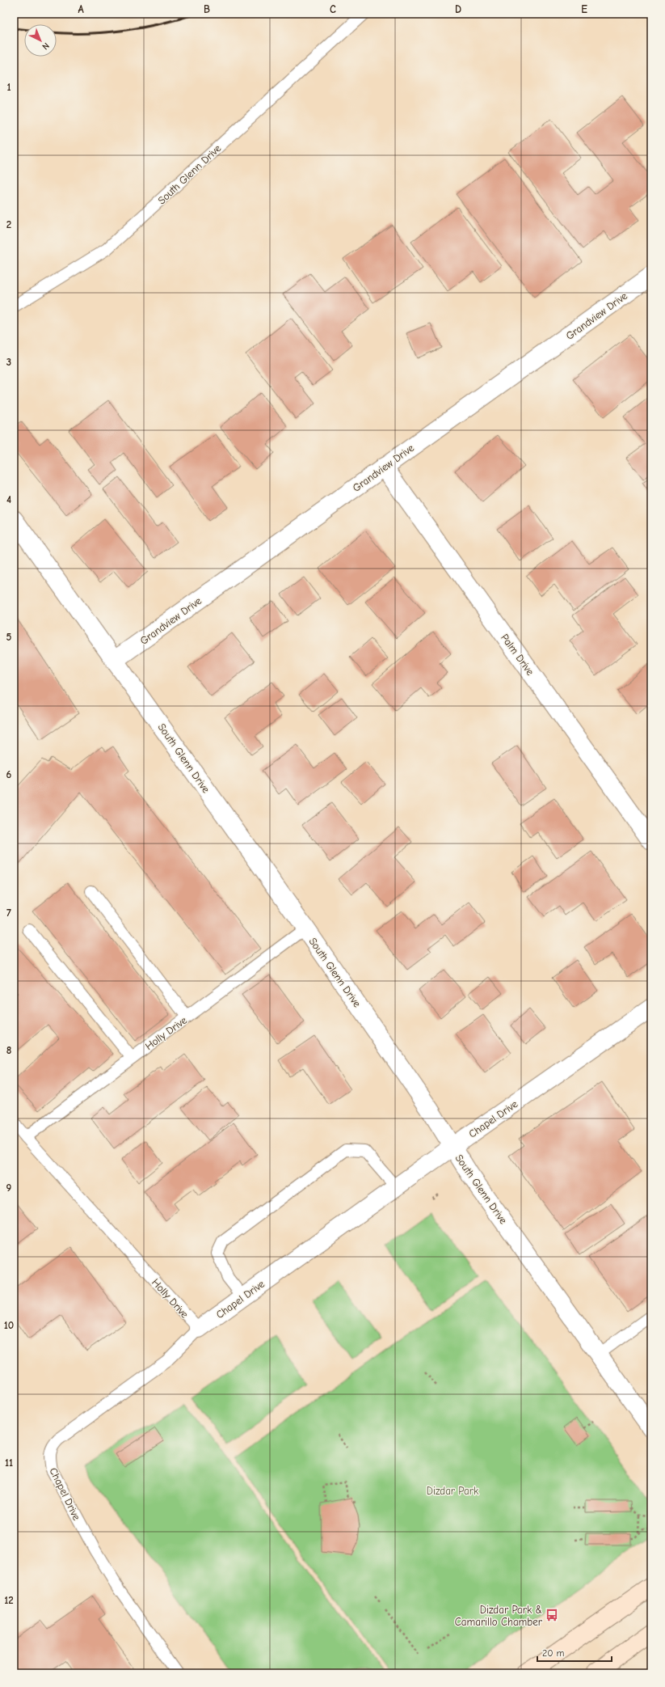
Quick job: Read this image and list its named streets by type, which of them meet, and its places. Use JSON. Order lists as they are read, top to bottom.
{
  "streets": {
    "street": [
      "South Glenn Drive",
      "Grandview Drive",
      "Palm Drive",
      "Chapel Drive"
    ],
    "lane": ["Holly Drive"]
  },
  "crossings": [
    ["South Glenn Drive", "Grandview Drive"],
    ["South Glenn Drive", "Holly Drive"],
    ["South Glenn Drive", "Chapel Drive"],
    ["Grandview Drive", "Palm Drive"],
    ["Holly Drive", "Chapel Drive"]
  ],
  "parks": ["Dizdar Park"],
  "places": {
    "bus stop": ["Dizdar Park & Camarillo Chamber"]
  },
  "scale_bar": "20 m",
  "north": "bottom right",
  "grid": {
    "columns": [
      "A",
      "B",
      "C",
      "D",
      "E"
    ],
    "rows": [
      "1",
      "2",
      "3",
      "4",
      "5",
      "6",
      "7",
      "8",
      "9",
      "10",
      "11",
      "12"
    ]
  }
}
